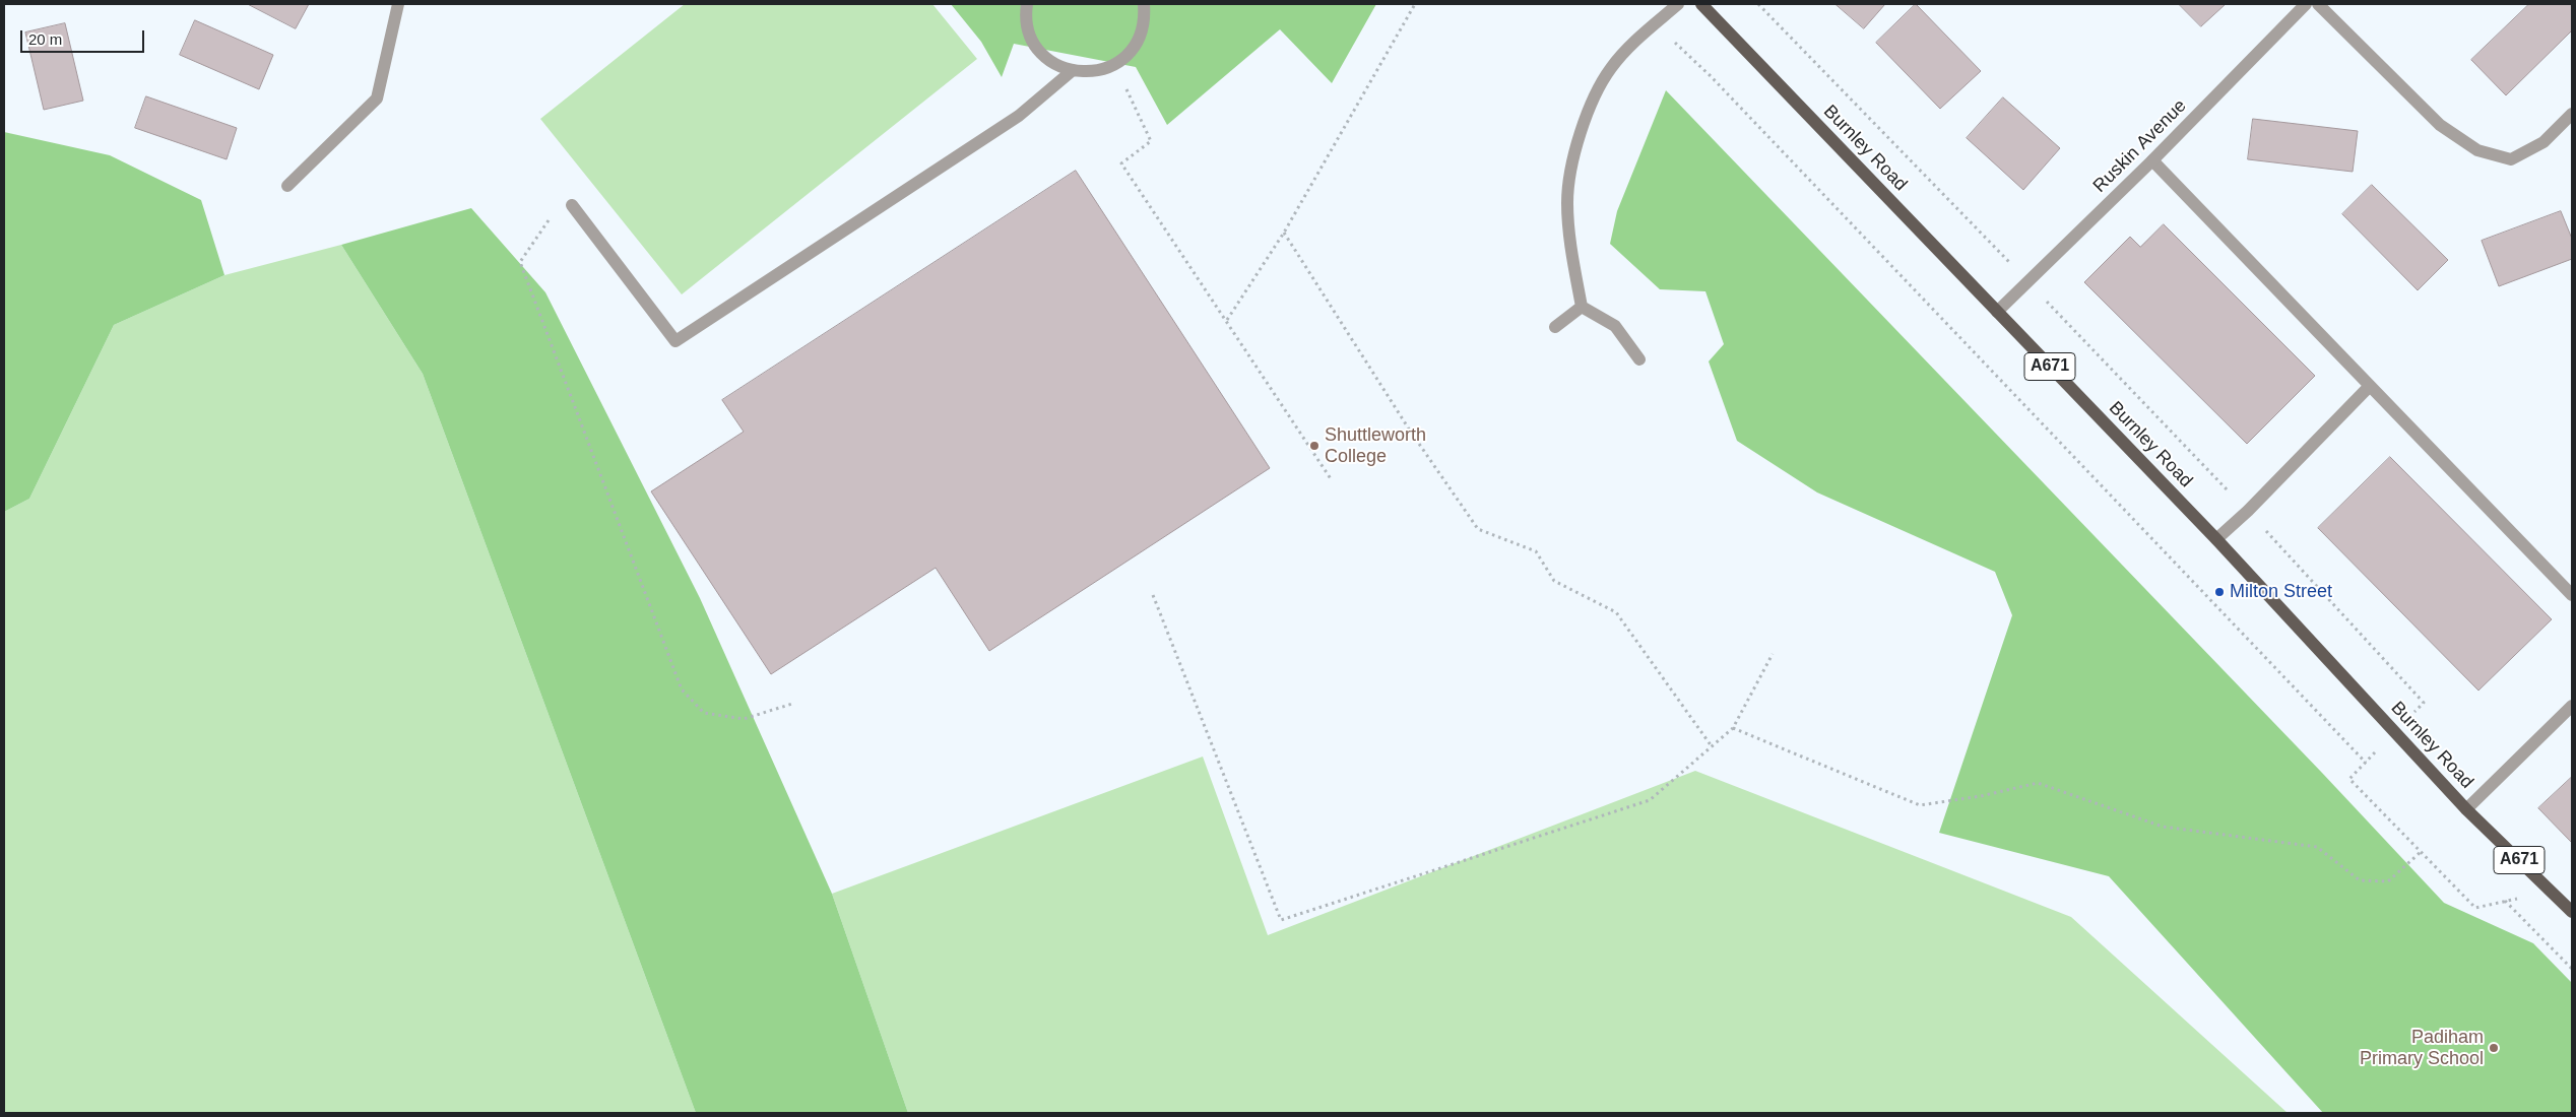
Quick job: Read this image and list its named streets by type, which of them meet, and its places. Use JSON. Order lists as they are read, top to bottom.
{
  "streets": {
    "main road": ["Burnley Road", "A671"],
    "street": ["Ruskin Avenue"]
  },
  "crossings": [
    ["Ruskin Avenue", "Burnley Road"]
  ],
  "places": ["Shuttleworth College", "Milton Street", "Padiham Primary School"],
  "scale_bar": "20 m"
}
